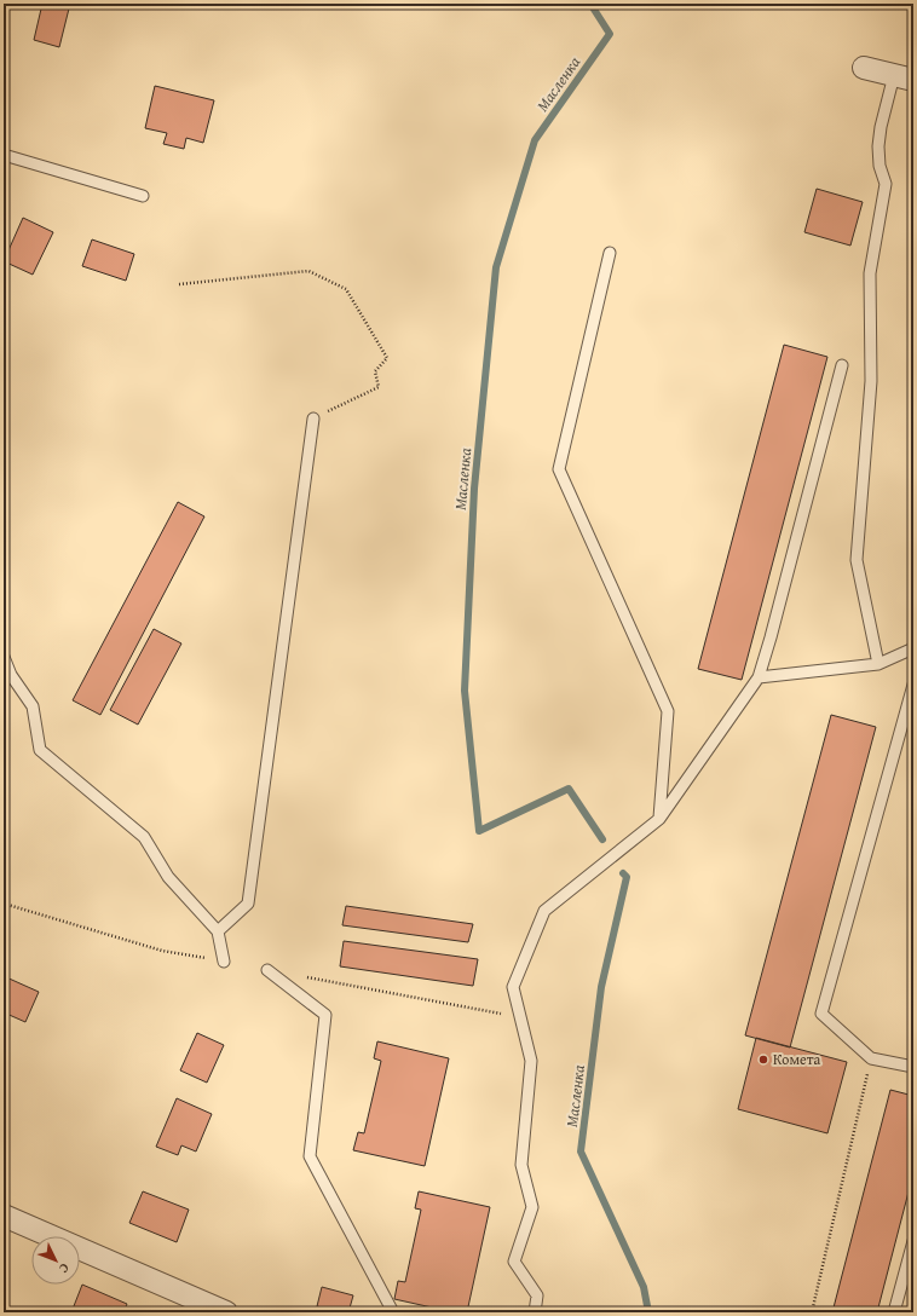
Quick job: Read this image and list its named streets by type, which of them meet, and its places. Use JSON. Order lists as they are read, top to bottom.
{
  "water": ["Масленка"],
  "places": ["Комета"],
  "north": "bottom right"
}
